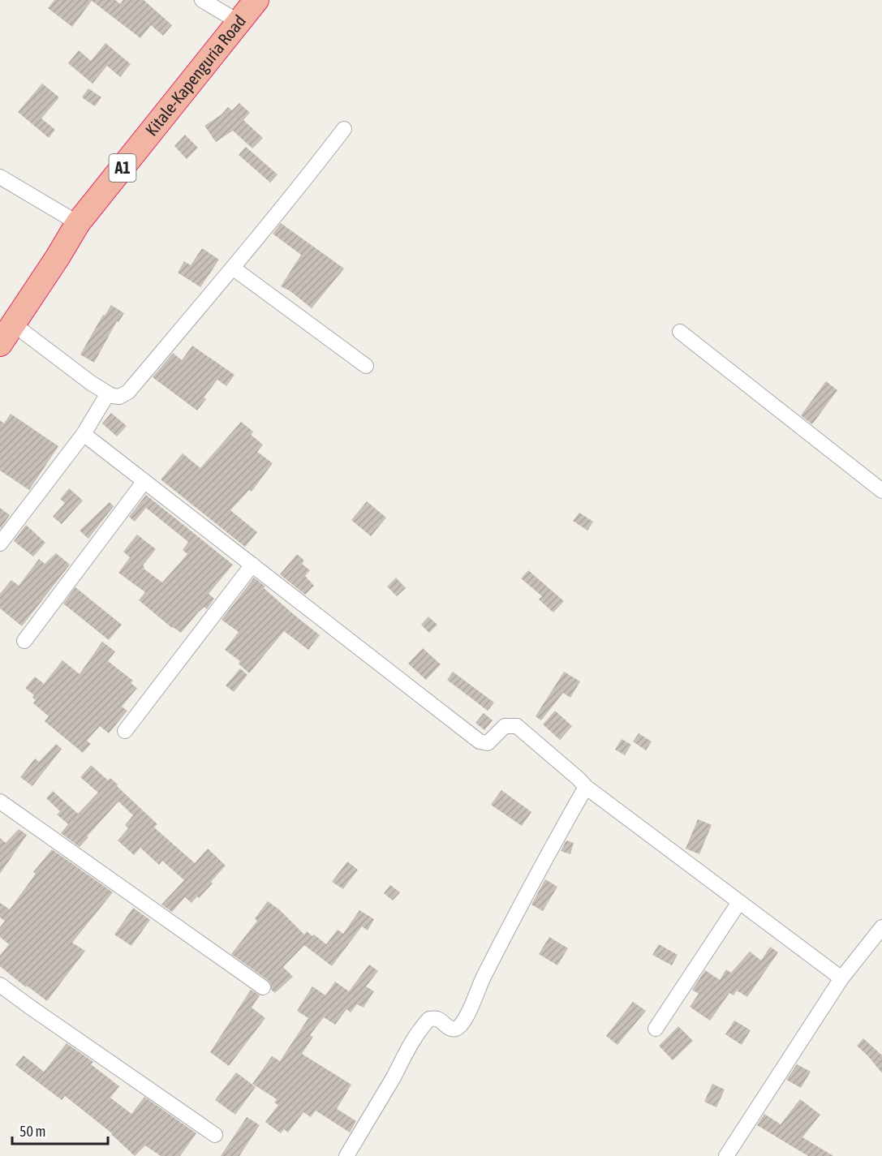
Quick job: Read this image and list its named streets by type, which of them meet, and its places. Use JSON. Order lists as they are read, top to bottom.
{
  "streets": {
    "highway": ["Kitale-Kapenguria Road", "A1"]
  },
  "scale_bar": "50 m"
}
